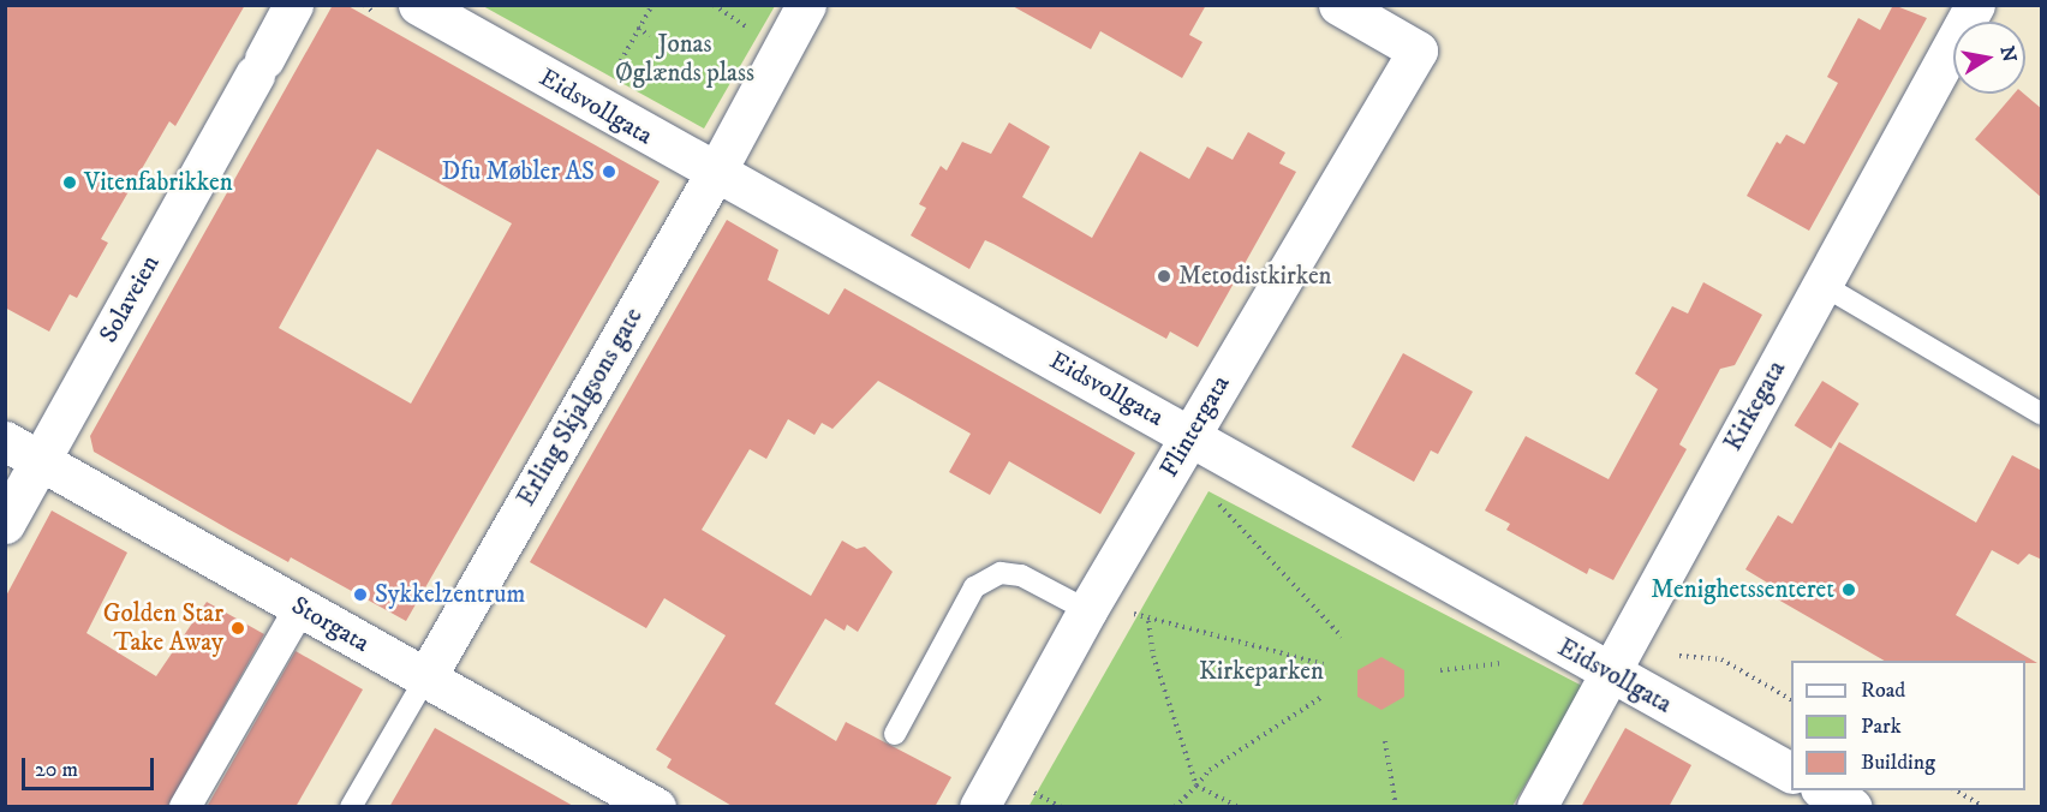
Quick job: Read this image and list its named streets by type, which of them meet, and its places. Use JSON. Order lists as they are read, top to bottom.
{
  "streets": {
    "street": [
      "Eidsvollgata",
      "Solaveien",
      "Kirkegata",
      "Erling Skjalgsons gate",
      "Flintergata",
      "Storgata"
    ]
  },
  "crossings": [
    ["Eidsvollgata", "Kirkegata"],
    ["Eidsvollgata", "Erling Skjalgsons gate"],
    ["Eidsvollgata", "Flintergata"],
    ["Solaveien", "Storgata"],
    ["Erling Skjalgsons gate", "Storgata"]
  ],
  "parks": ["Jonas Øglænds plass", "Kirkeparken"],
  "places": [
    "Dfu Møbler AS",
    "Vitenfabrikken",
    "Metodistkirken",
    "Menighetssenteret",
    "Sykkelzentrum",
    "Golden Star Take Away"
  ],
  "legend": ["Road", "Park", "Building"],
  "scale_bar": "20 m",
  "north": "right"
}
